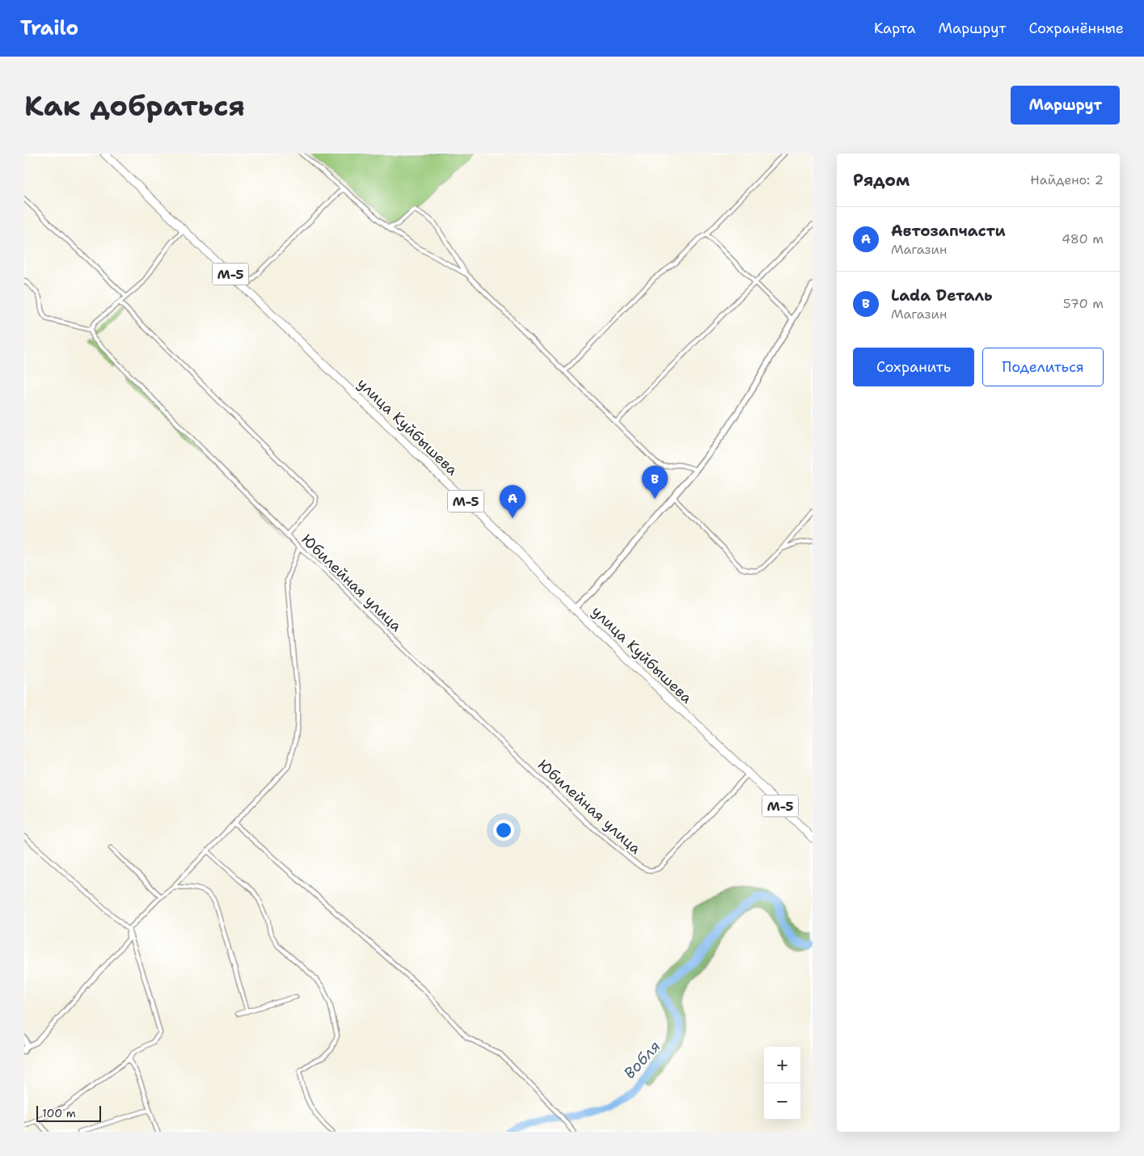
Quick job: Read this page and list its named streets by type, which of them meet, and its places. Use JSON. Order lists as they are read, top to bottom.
{
  "streets": {
    "highway": ["М-5", "улица Куйбышева"],
    "street": ["Юбилейная улица"]
  },
  "crossings": [
    ["улица Куйбышева", "Юбилейная улица"]
  ],
  "water": ["Вобля"],
  "scale_bar": "100 m",
  "page": {
    "header": "Trailo",
    "nav": ["Карта", "Маршрут", "Сохранённые"],
    "buttons": [
      "Маршрут",
      ["Сохранить", "Поделиться"]
    ],
    "title": "Как добраться",
    "heading": ["Рядом", "Найдено: 2"],
    "list": [
      {
        "mark": "A",
        "name": "Автозапчасти",
        "note": "Магазин",
        "value": "480 m"
      },
      {
        "mark": "B",
        "name": "Lada Dеталь",
        "note": "Магазин",
        "value": "570 m"
      }
    ],
    "pins": ["B", "A"],
    "map_buttons": ["+", "−"],
    "scale": "100 m"
  }
}
